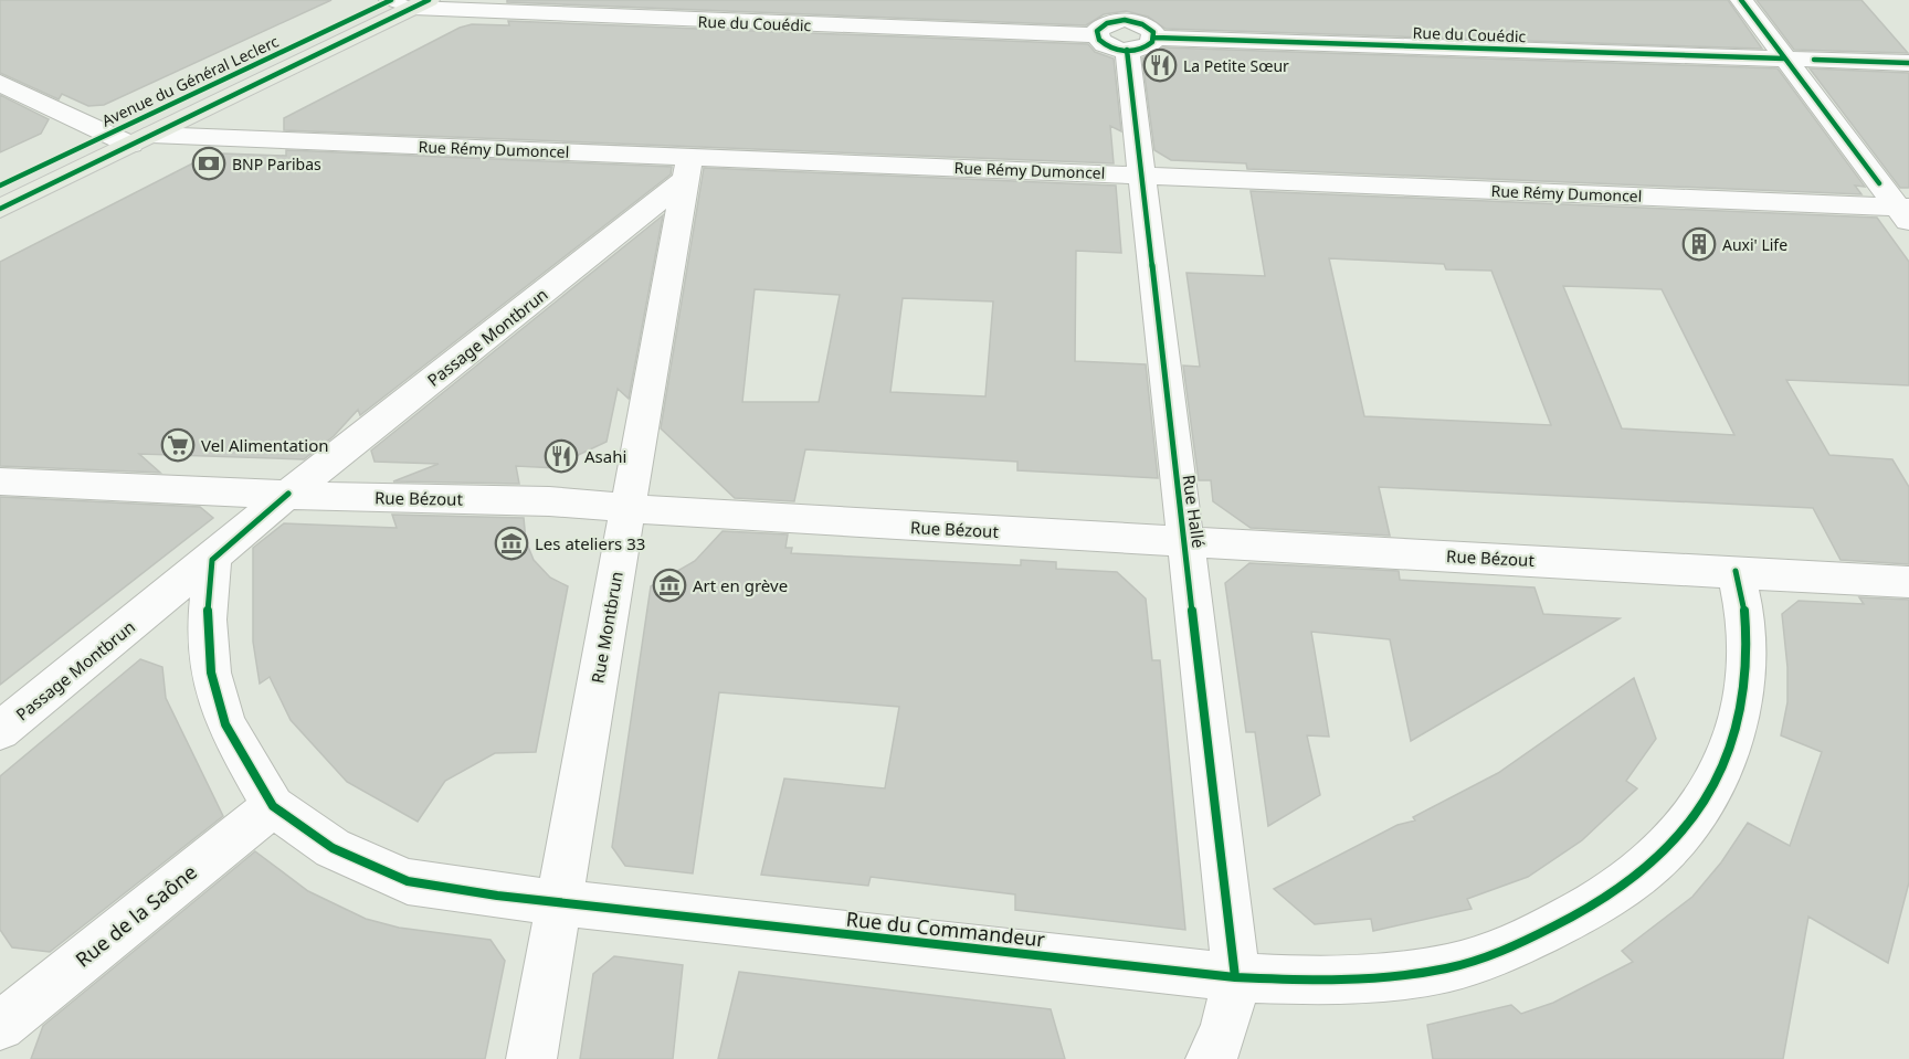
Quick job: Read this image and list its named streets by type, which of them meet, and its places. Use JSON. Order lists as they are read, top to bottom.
{
  "streets": {
    "main road": ["Avenue du Général Leclerc"],
    "street": [
      "Rue du Couédic",
      "Rue Rémy Dumoncel",
      "Passage Montbrun",
      "Rue Bézout",
      "Rue Hallé",
      "Rue Montbrun",
      "Rue de la Saône",
      "Rue du Commandeur"
    ]
  },
  "crossings": [
    ["Rue du Couédic", "Avenue du Général Leclerc"],
    ["Avenue du Général Leclerc", "Rue Rémy Dumoncel"],
    ["Rue Rémy Dumoncel", "Passage Montbrun"],
    ["Rue Rémy Dumoncel", "Rue Hallé"],
    ["Rue Rémy Dumoncel", "Rue Montbrun"],
    ["Passage Montbrun", "Rue Bézout"],
    ["Passage Montbrun", "Rue Montbrun"],
    ["Passage Montbrun", "Rue du Commandeur"],
    ["Rue Bézout", "Rue Hallé"],
    ["Rue Bézout", "Rue Montbrun"],
    ["Rue Bézout", "Rue du Commandeur"],
    ["Rue Hallé", "Rue du Commandeur"],
    ["Rue Montbrun", "Rue du Commandeur"],
    ["Rue de la Saône", "Rue du Commandeur"]
  ],
  "places": {
    "restaurant": ["La Petite Sœur", "Asahi"],
    "bank": ["BNP Paribas"],
    "building": ["Auxi' Life"],
    "supermarket": ["Vel Alimentation"],
    "museum": ["Les ateliers 33", "Art en grève"]
  }
}
